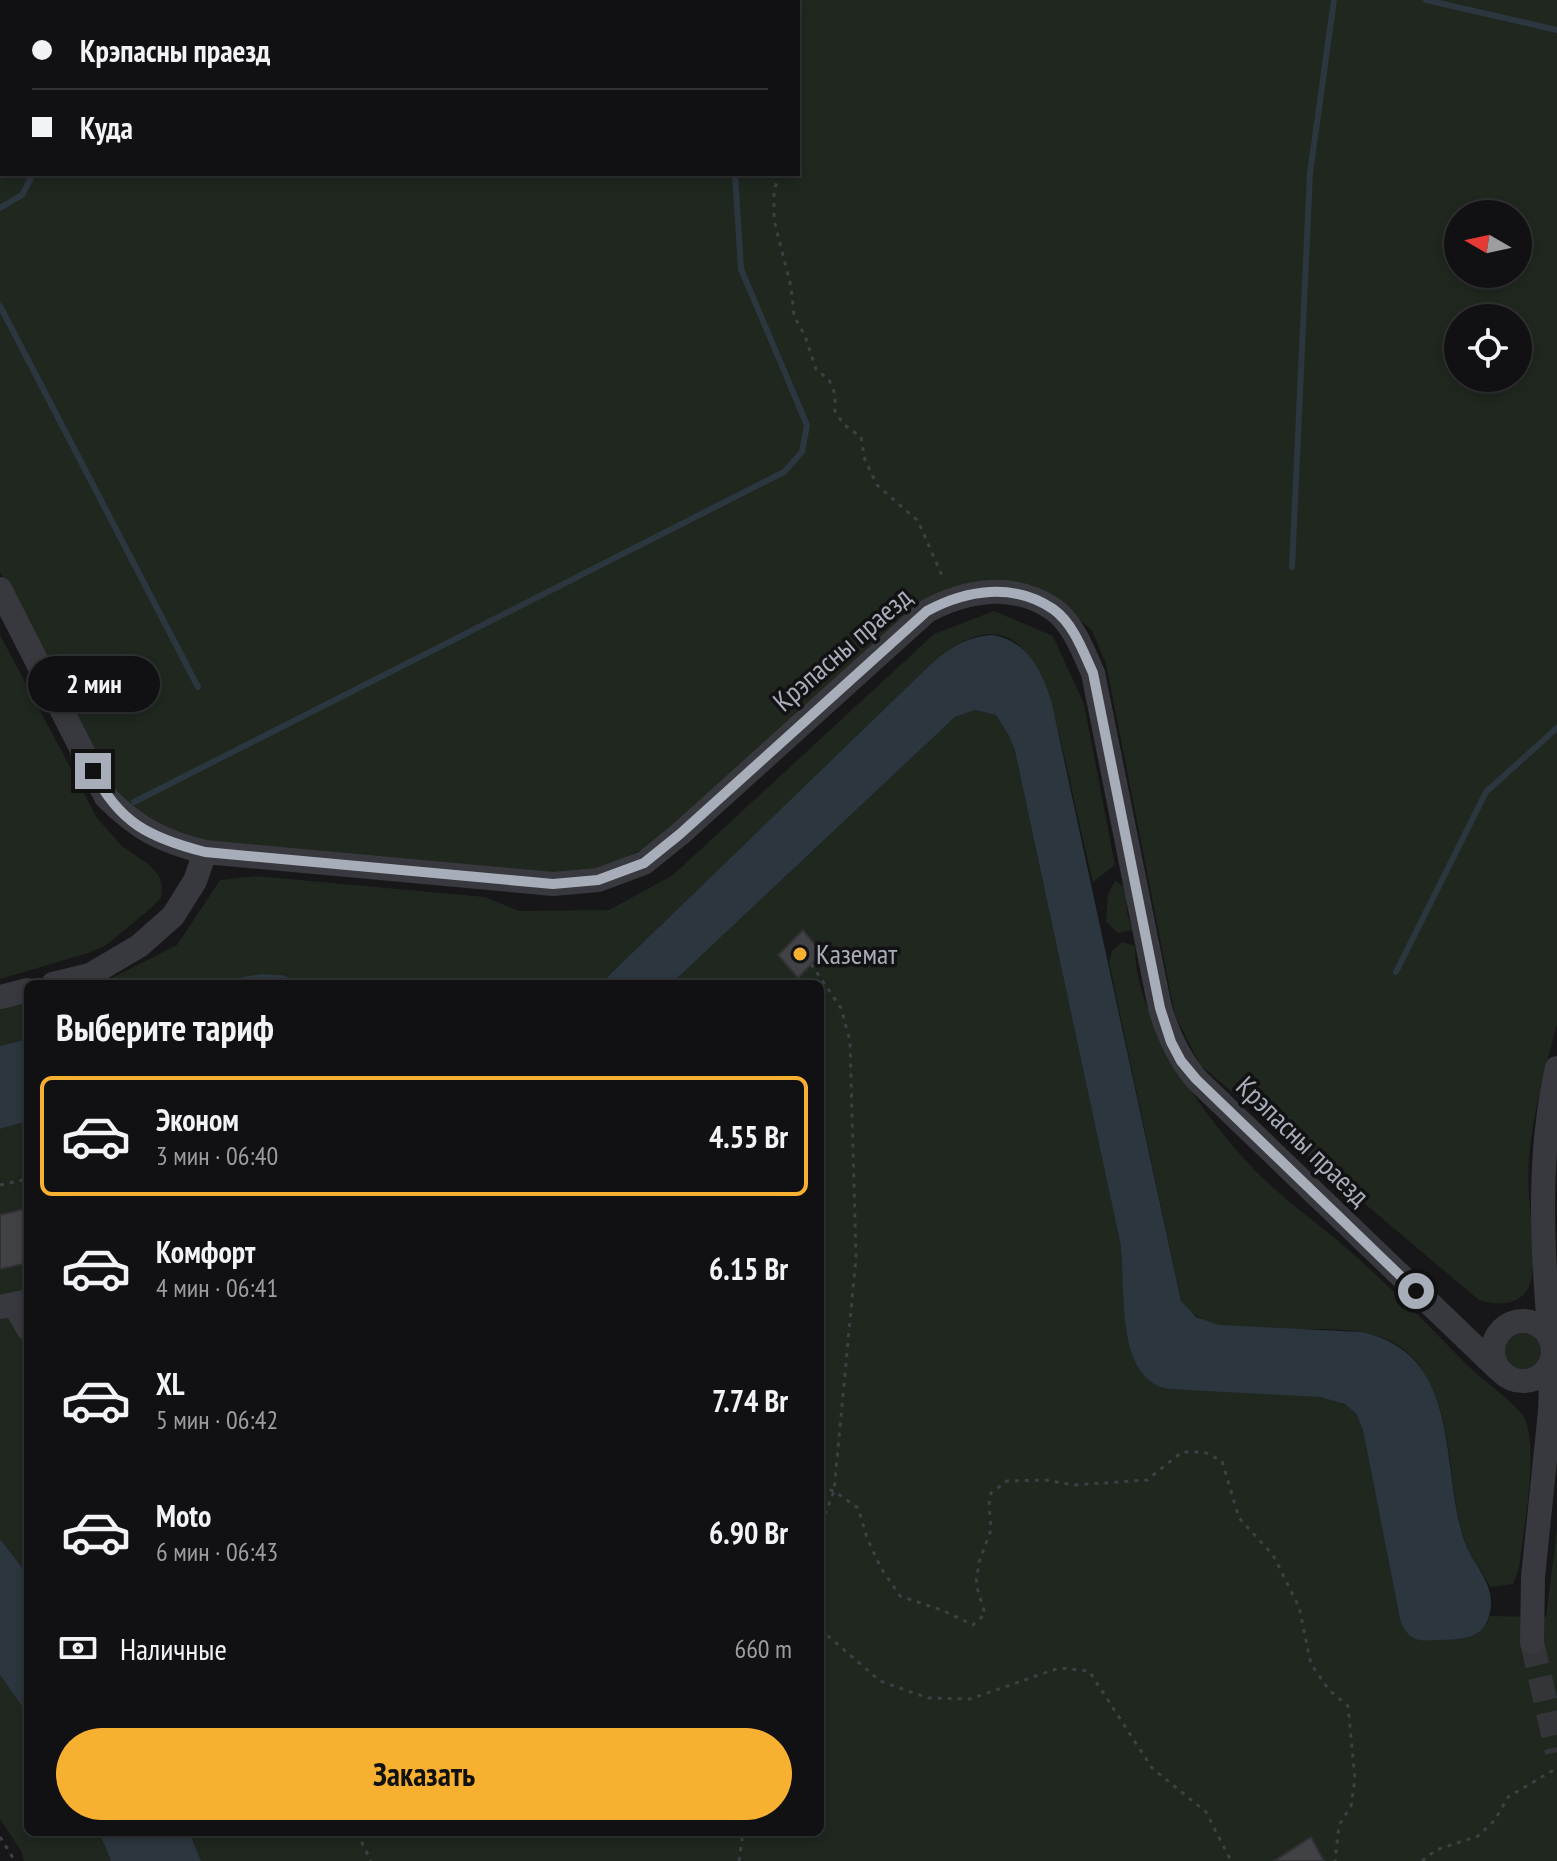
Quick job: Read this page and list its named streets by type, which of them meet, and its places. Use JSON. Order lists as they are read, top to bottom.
{
  "streets": {
    "street": ["Крэпасны праезд"]
  },
  "places": ["Каземат"],
  "north": "left",
  "page": {
    "banner": ["Крэпасны праезд", "Куда"],
    "bubble": "2 мин",
    "heading": "Выберите тариф",
    "list": [
      {
        "name": "Эконом",
        "note": "3 мин · 06:40",
        "value": "4.55 Br"
      },
      {
        "name": "Комфорт",
        "note": "4 мин · 06:41",
        "value": "6.15 Br"
      },
      {
        "name": "XL",
        "note": "5 мин · 06:42",
        "value": "7.74 Br"
      },
      {
        "name": "Moto",
        "note": "6 мин · 06:43",
        "value": "6.90 Br"
      }
    ],
    "pay": ["Наличные", "660 m"],
    "buttons": "Заказать"
  }
}
